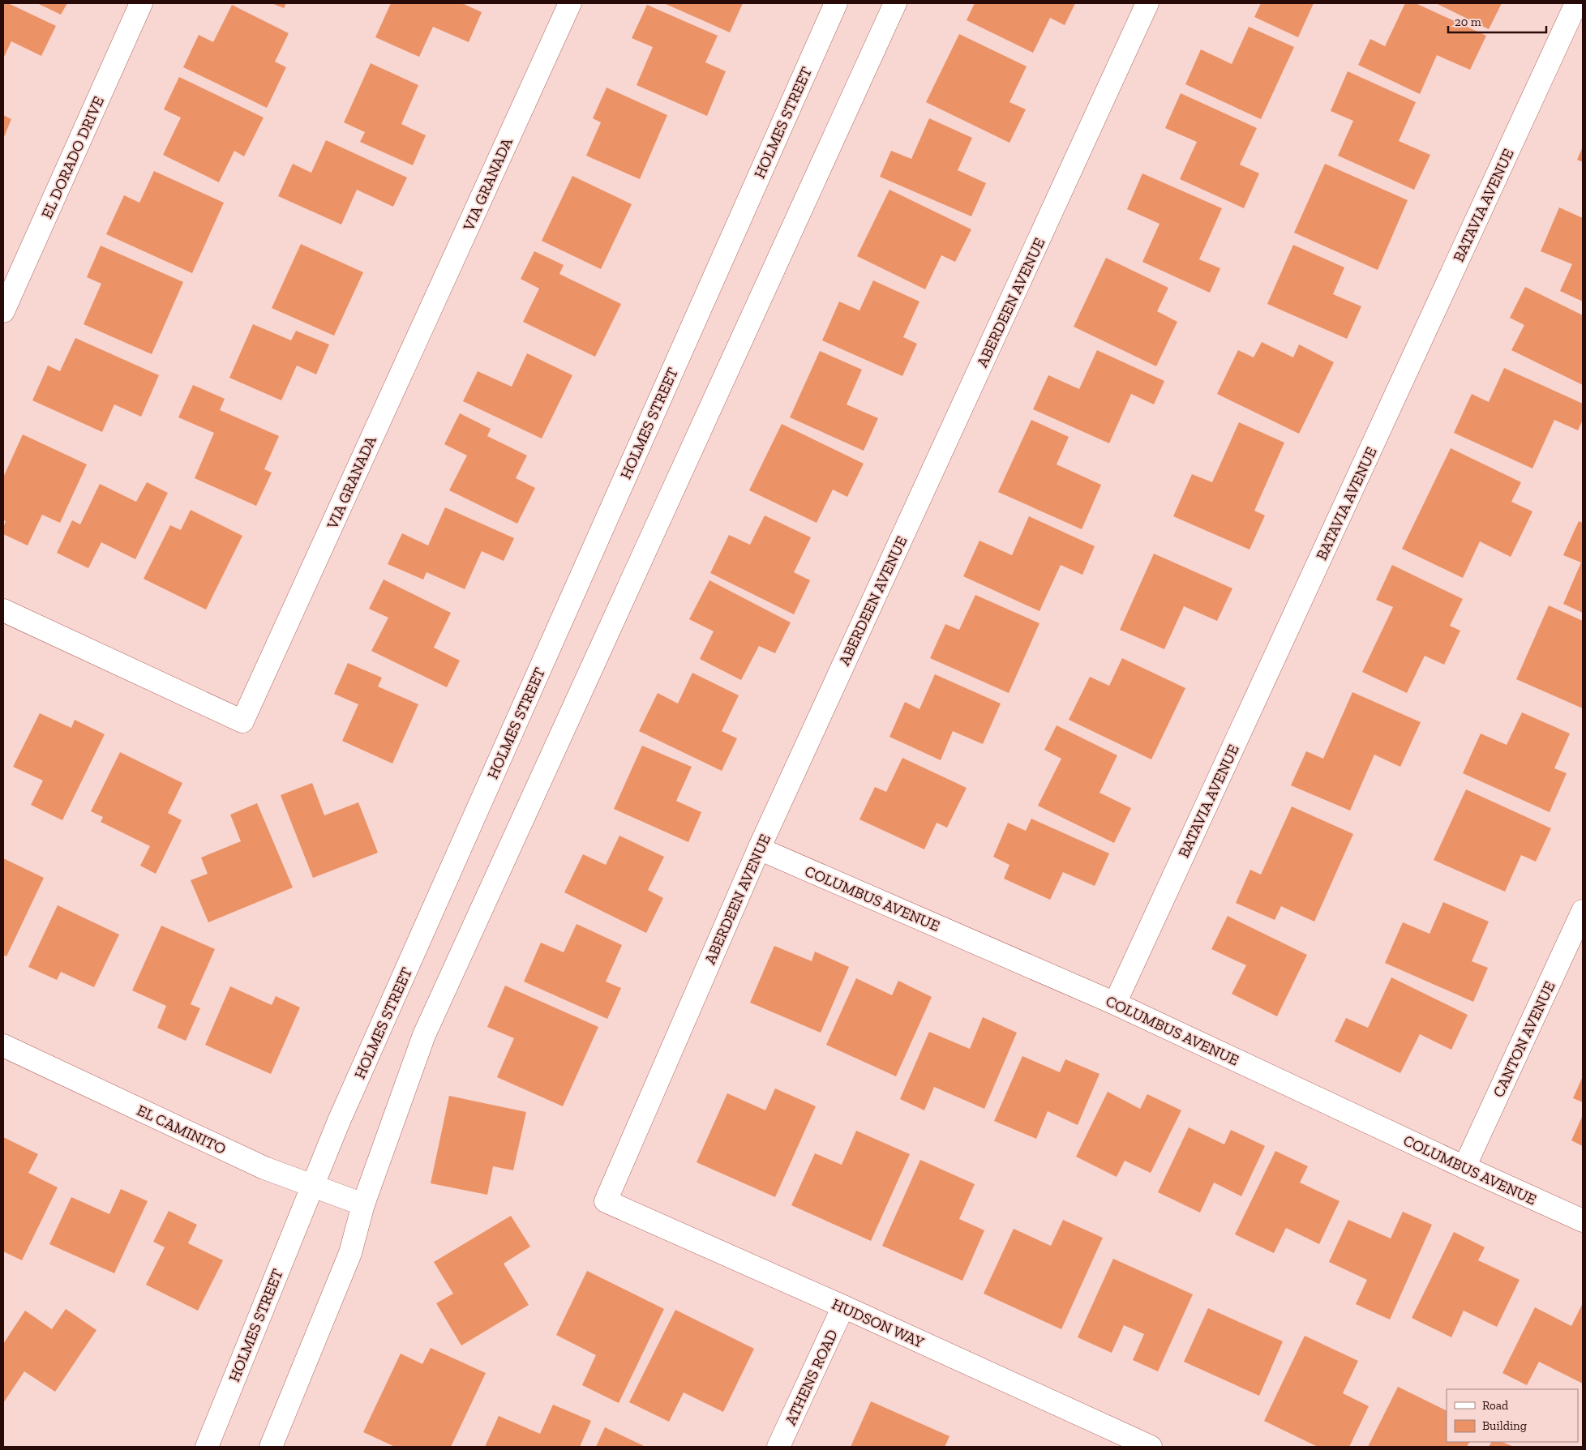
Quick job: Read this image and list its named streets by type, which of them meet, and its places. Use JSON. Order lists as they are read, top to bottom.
{
  "streets": {
    "street": [
      "HOLMES STREET",
      "EL DORADO DRIVE",
      "VIA GRANADA",
      "BATAVIA AVENUE",
      "ABERDEEN AVENUE",
      "COLUMBUS AVENUE",
      "CANTON AVENUE",
      "EL CAMINITO",
      "HUDSON WAY",
      "ATHENS ROAD"
    ]
  },
  "crossings": [
    ["HOLMES STREET", "EL CAMINITO"],
    ["BATAVIA AVENUE", "COLUMBUS AVENUE"],
    ["ABERDEEN AVENUE", "COLUMBUS AVENUE"],
    ["ABERDEEN AVENUE", "HUDSON WAY"],
    ["COLUMBUS AVENUE", "CANTON AVENUE"],
    ["HUDSON WAY", "ATHENS ROAD"]
  ],
  "legend": ["Road", "Building"],
  "scale_bar": "20 m"
}
